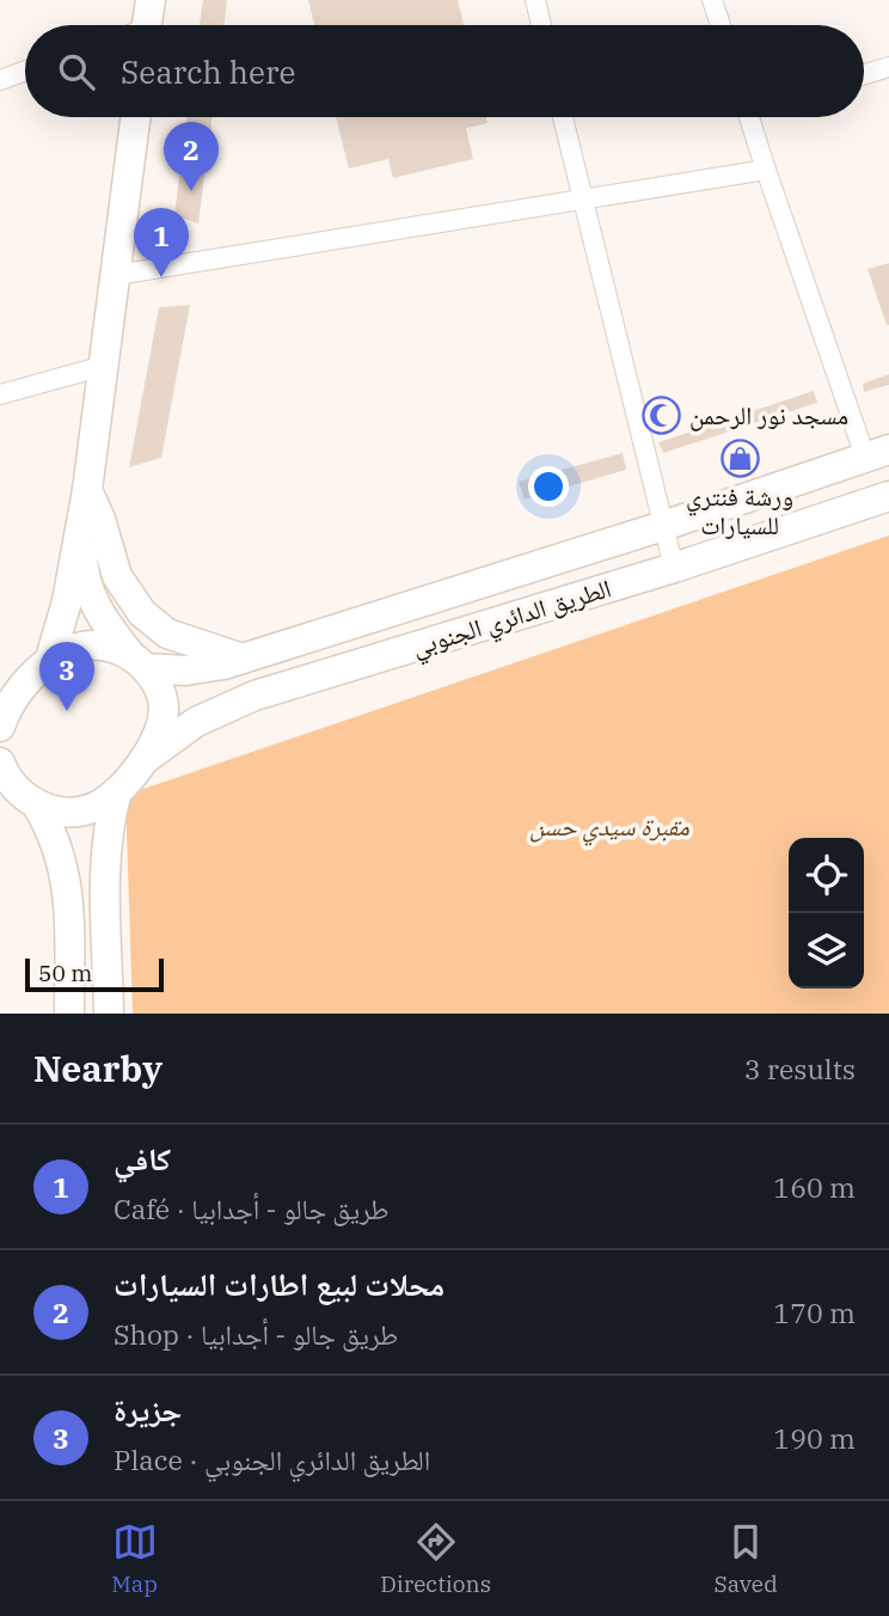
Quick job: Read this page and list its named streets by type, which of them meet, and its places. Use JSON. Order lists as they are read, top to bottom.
{
  "streets": {
    "main road": ["الطريق الدائري الجنوبي"]
  },
  "parks": ["مقبرة سيدي حسن"],
  "places": {
    "mosque": ["مسجد نور الرحمن"],
    "shop": ["ورشة فنتري للسيارات"]
  },
  "scale_bar": "50 m",
  "page": {
    "search": "Search here",
    "pins": ["2", "1", "3"],
    "scale": "50 m",
    "heading": ["Nearby", "3 results"],
    "list": [
      {
        "mark": "1",
        "name": "كافي",
        "note": "Café · طريق جالو - أجدابيا",
        "value": "160 m"
      },
      {
        "mark": "2",
        "name": "محلات لبيع اطارات السيارات",
        "note": "Shop · طريق جالو - أجدابيا",
        "value": "170 m"
      },
      {
        "mark": "3",
        "name": "جزيرة",
        "note": "Place · الطريق الدائري الجنوبي",
        "value": "190 m"
      }
    ],
    "nav": ["Map", "Directions", "Saved"]
  }
}
